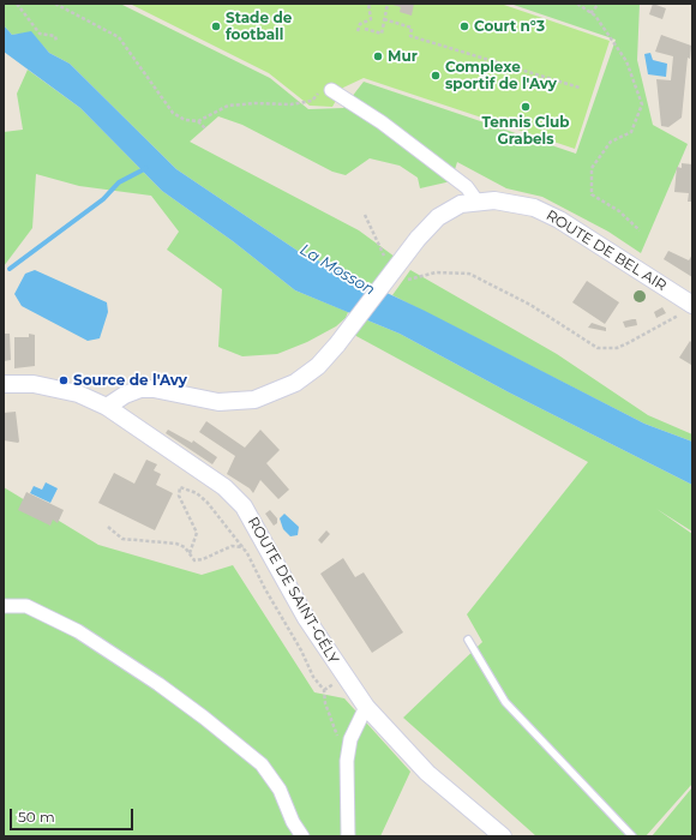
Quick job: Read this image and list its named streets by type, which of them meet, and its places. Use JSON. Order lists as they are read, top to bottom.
{
  "streets": {
    "street": ["ROUTE DE BEL AIR", "ROUTE DE SAINT-GÉLY"]
  },
  "water": ["La Mosson"],
  "places": [
    "Stade de football",
    "Court n°3",
    "Mur",
    "Complexe sportif de l'Avy",
    "Tennis Club Grabels",
    "Source de l'Avy"
  ],
  "scale_bar": "50 m"
}
